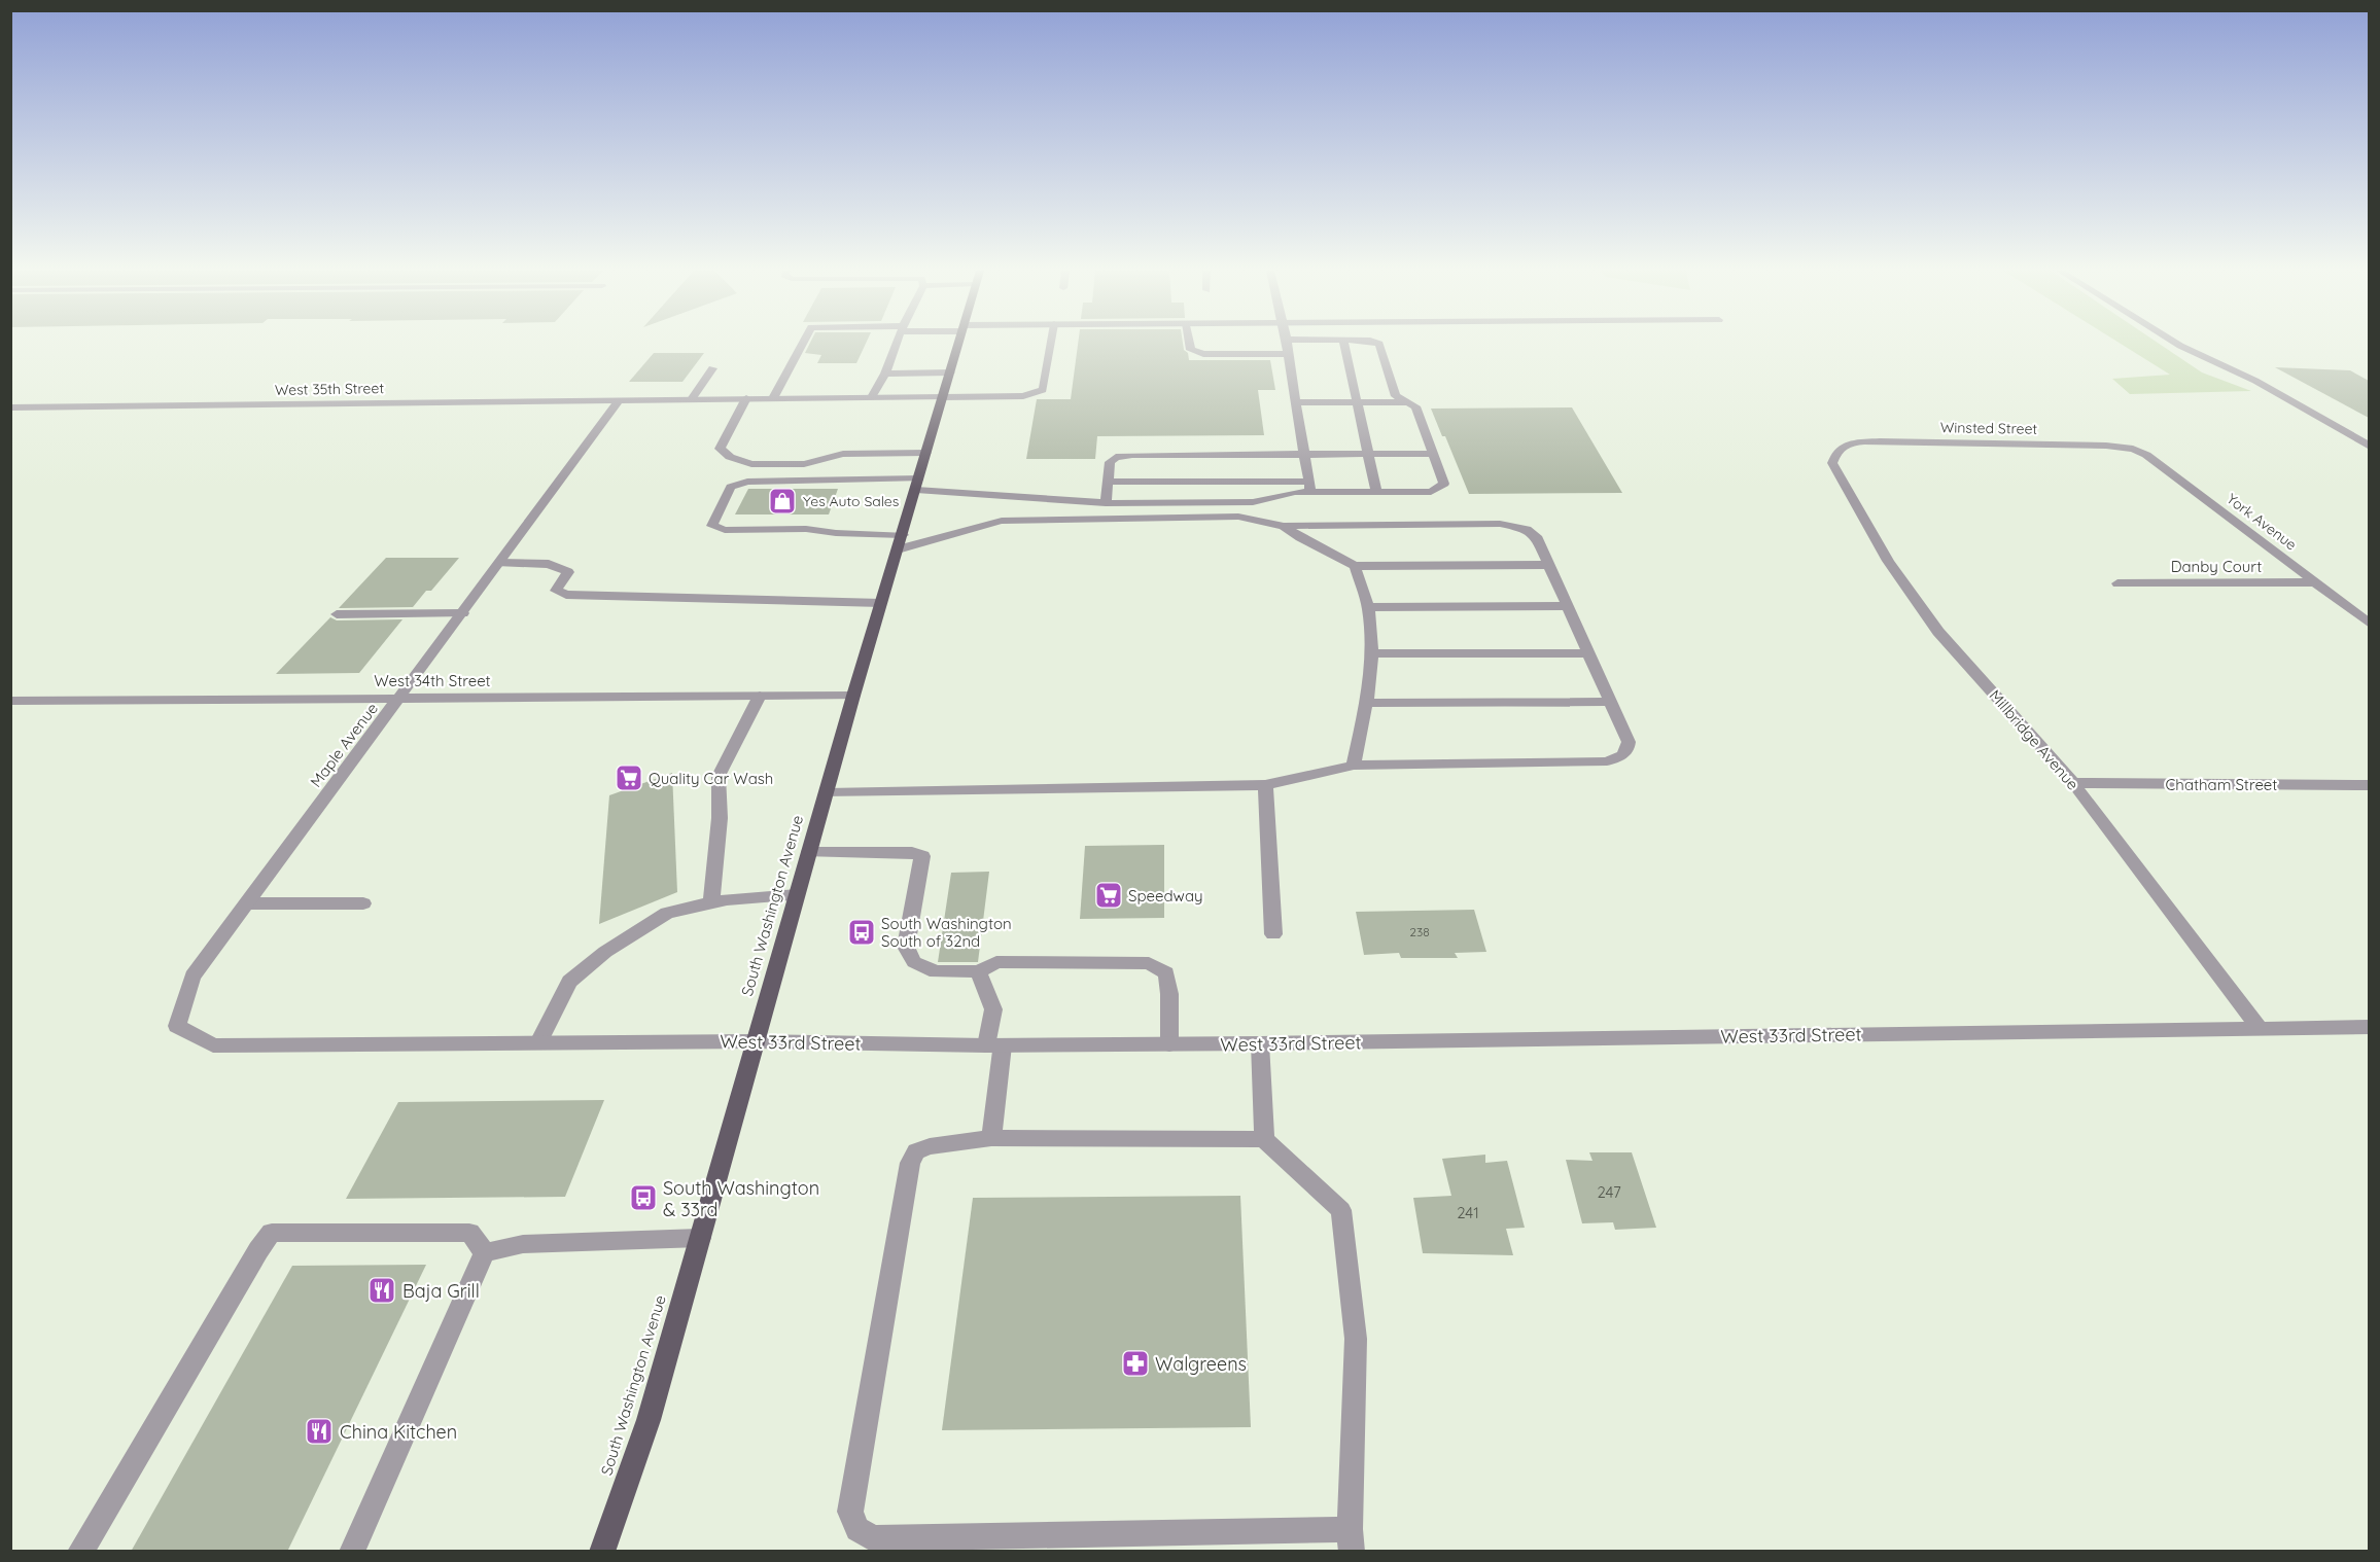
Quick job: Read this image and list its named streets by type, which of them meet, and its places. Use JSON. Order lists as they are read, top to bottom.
{
  "streets": {
    "main road": ["South Washington Avenue"],
    "street": [
      "West 35th Street",
      "Winsted Street",
      "York Avenue",
      "Danby Court",
      "West 34th Street",
      "Millbridge Avenue",
      "Maple Avenue",
      "Chatham Street",
      "West 33rd Street"
    ]
  },
  "crossings": [
    ["West 35th Street", "Maple Avenue"],
    ["West 35th Street", "South Washington Avenue"],
    ["Winsted Street", "York Avenue"],
    ["Winsted Street", "Millbridge Avenue"],
    ["York Avenue", "Danby Court"],
    ["West 34th Street", "Maple Avenue"],
    ["West 34th Street", "South Washington Avenue"],
    ["Millbridge Avenue", "Chatham Street"],
    ["Millbridge Avenue", "West 33rd Street"],
    ["Maple Avenue", "West 33rd Street"],
    ["South Washington Avenue", "West 33rd Street"]
  ],
  "places": {
    "shop": ["Yes Auto Sales"],
    "supermarket": ["Quality Car Wash", "Speedway"],
    "bus stop": ["South Washington South of 32nd", "South Washington & 33rd"],
    "restaurant": ["Baja Grill", "China Kitchen"],
    "pharmacy": ["Walgreens"]
  },
  "house_numbers": ["238", "247", "241"]
}
